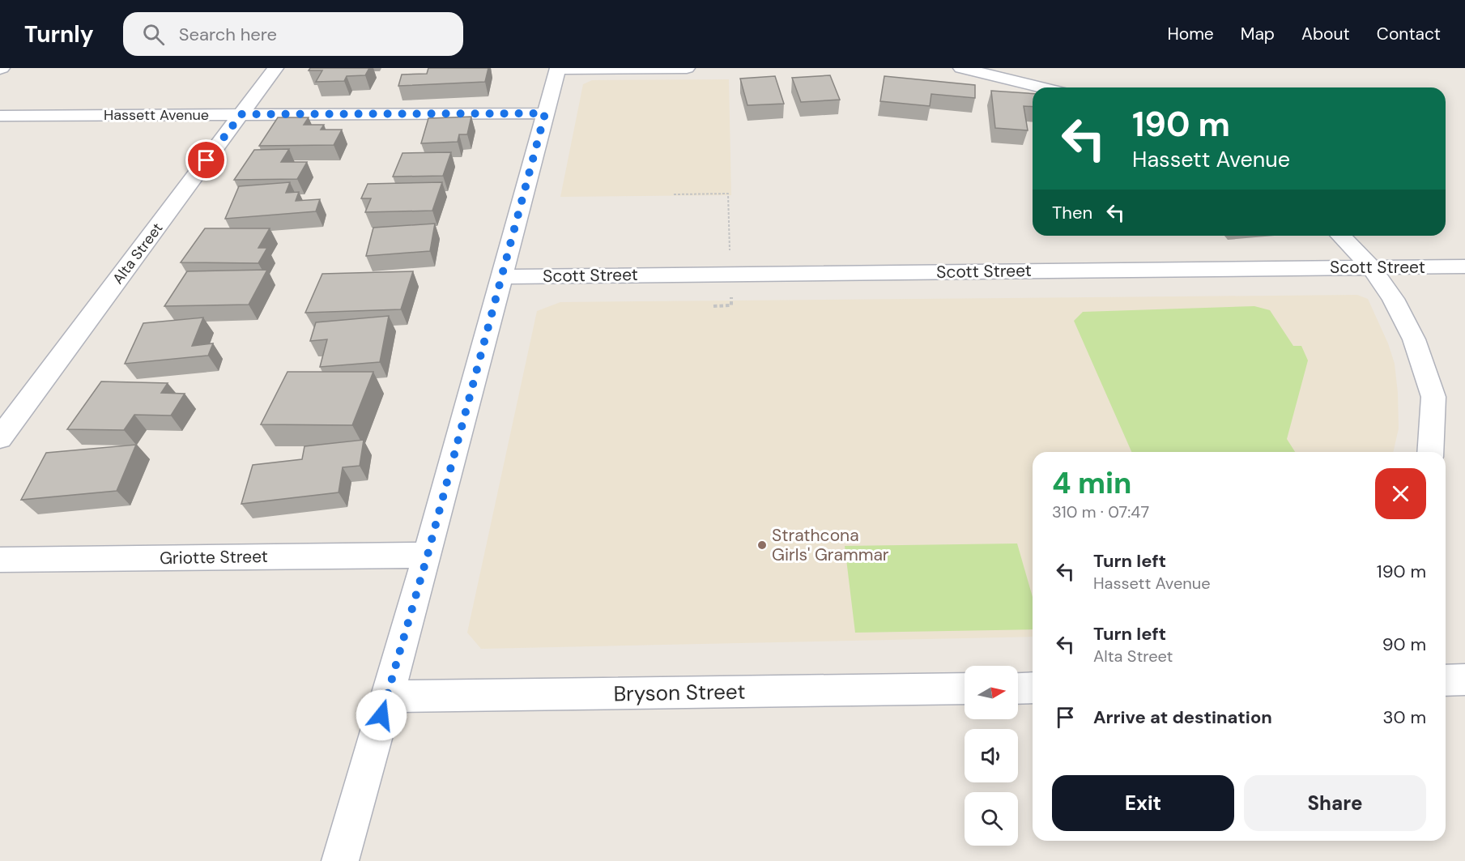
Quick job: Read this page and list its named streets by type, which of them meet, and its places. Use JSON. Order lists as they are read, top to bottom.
{
  "streets": {
    "street": [
      "Hassett Avenue",
      "Alta Street",
      "Scott Street",
      "Griotte Street",
      "Bryson Street"
    ]
  },
  "crossings": [
    ["Hassett Avenue", "Alta Street"]
  ],
  "places": ["Strathcona Girls' Grammar"],
  "north": "right",
  "page": {
    "header": "Turnly",
    "search": "Search here",
    "nav": [
      "Home",
      "Map",
      "About",
      "Contact"
    ],
    "turn": ["190 m", "Hassett Avenue"],
    "then": "Then",
    "heading": ["4 min", "310 m · 07:47"],
    "list": [
      {
        "name": "Turn left",
        "note": "Hassett Avenue",
        "value": "190 m"
      },
      {
        "name": "Turn left",
        "note": "Alta Street",
        "value": "90 m"
      },
      {
        "name": "Arrive at destination",
        "value": "30 m"
      }
    ],
    "buttons": ["Exit", "Share"]
  }
}
